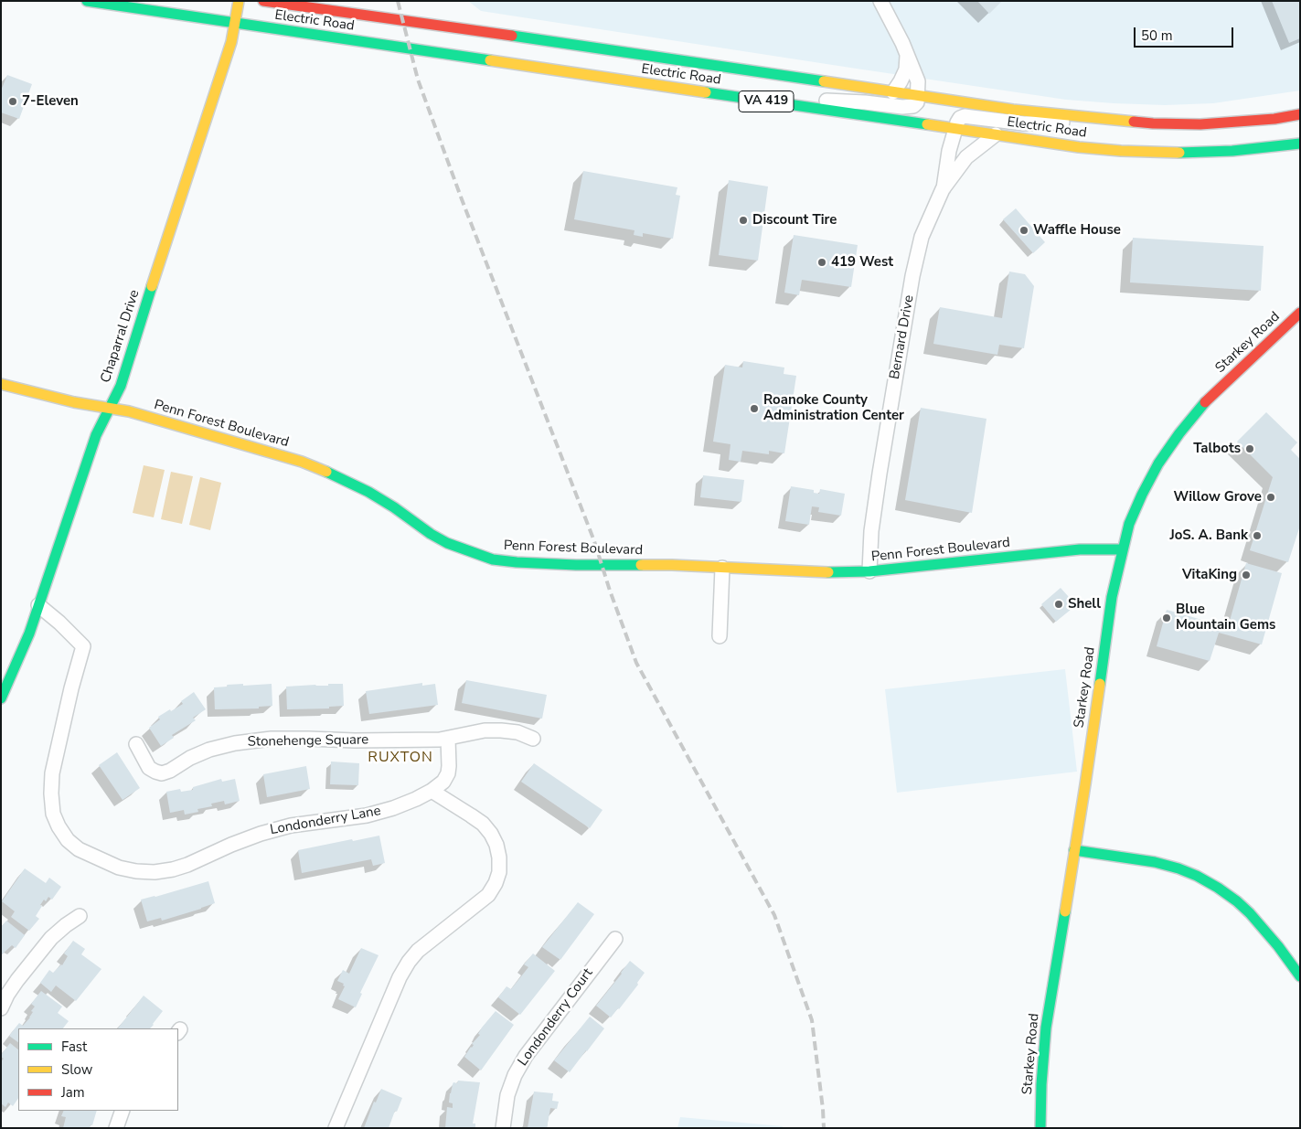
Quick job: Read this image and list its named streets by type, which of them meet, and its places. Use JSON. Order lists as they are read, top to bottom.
{
  "streets": {
    "main road": [
      "Electric Road",
      "VA 419",
      "Chaparral Drive",
      "Starkey Road",
      "Penn Forest Boulevard"
    ],
    "street": [
      "Bernard Drive",
      "Stonehenge Square",
      "Londonderry Lane",
      "Londonderry Court"
    ]
  },
  "crossings": [
    ["Electric Road", "Chaparral Drive"],
    ["Electric Road", "Bernard Drive"],
    ["Chaparral Drive", "Penn Forest Boulevard"],
    ["Chaparral Drive", "Londonderry Lane"],
    ["Bernard Drive", "Penn Forest Boulevard"],
    ["Starkey Road", "Penn Forest Boulevard"]
  ],
  "districts": ["RUXTON"],
  "places": [
    "7-Eleven",
    "Discount Tire",
    "Waffle House",
    "419 West",
    "Roanoke County Administration Center",
    "Talbots",
    "Willow Grove",
    "JoS. A. Bank",
    "VitaKing",
    "Shell",
    "Blue Mountain Gems"
  ],
  "legend": ["Fast", "Slow", "Jam"],
  "scale_bar": "50 m"
}
